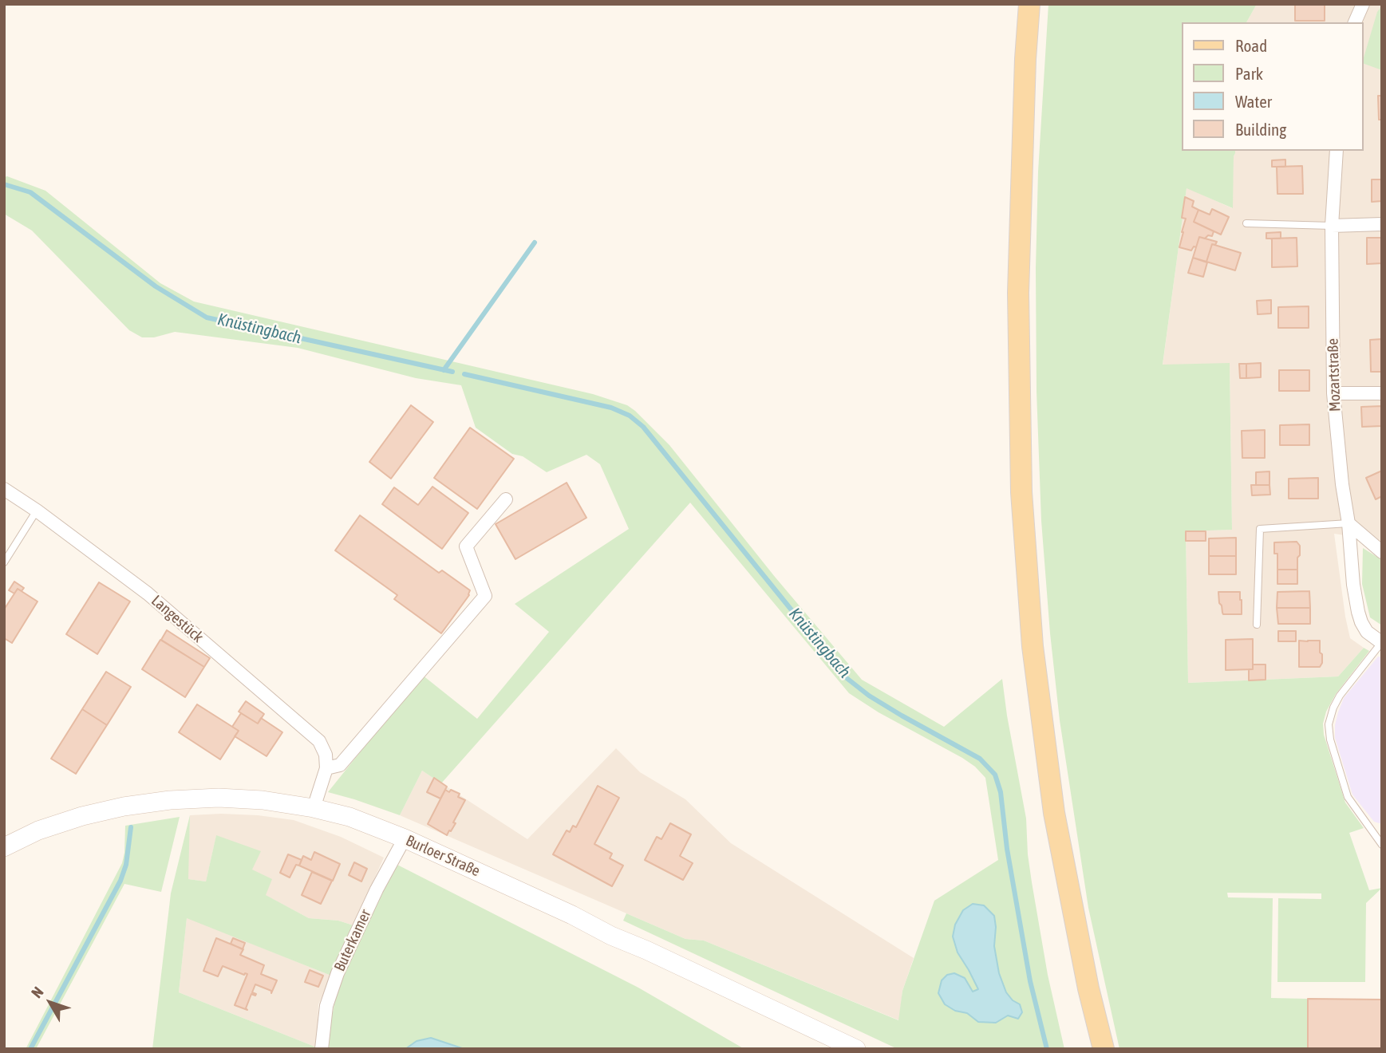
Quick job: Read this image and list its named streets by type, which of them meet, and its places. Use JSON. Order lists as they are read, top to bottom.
{
  "streets": {
    "main road": ["Burloer Straße"],
    "street": ["Mozartstraße", "Langestück", "Buterkamer"]
  },
  "crossings": [
    ["Burloer Straße", "Buterkamer"]
  ],
  "water": ["Knüstingbach"],
  "legend": [
    "Road",
    "Park",
    "Water",
    "Building"
  ],
  "north": "top left"
}
